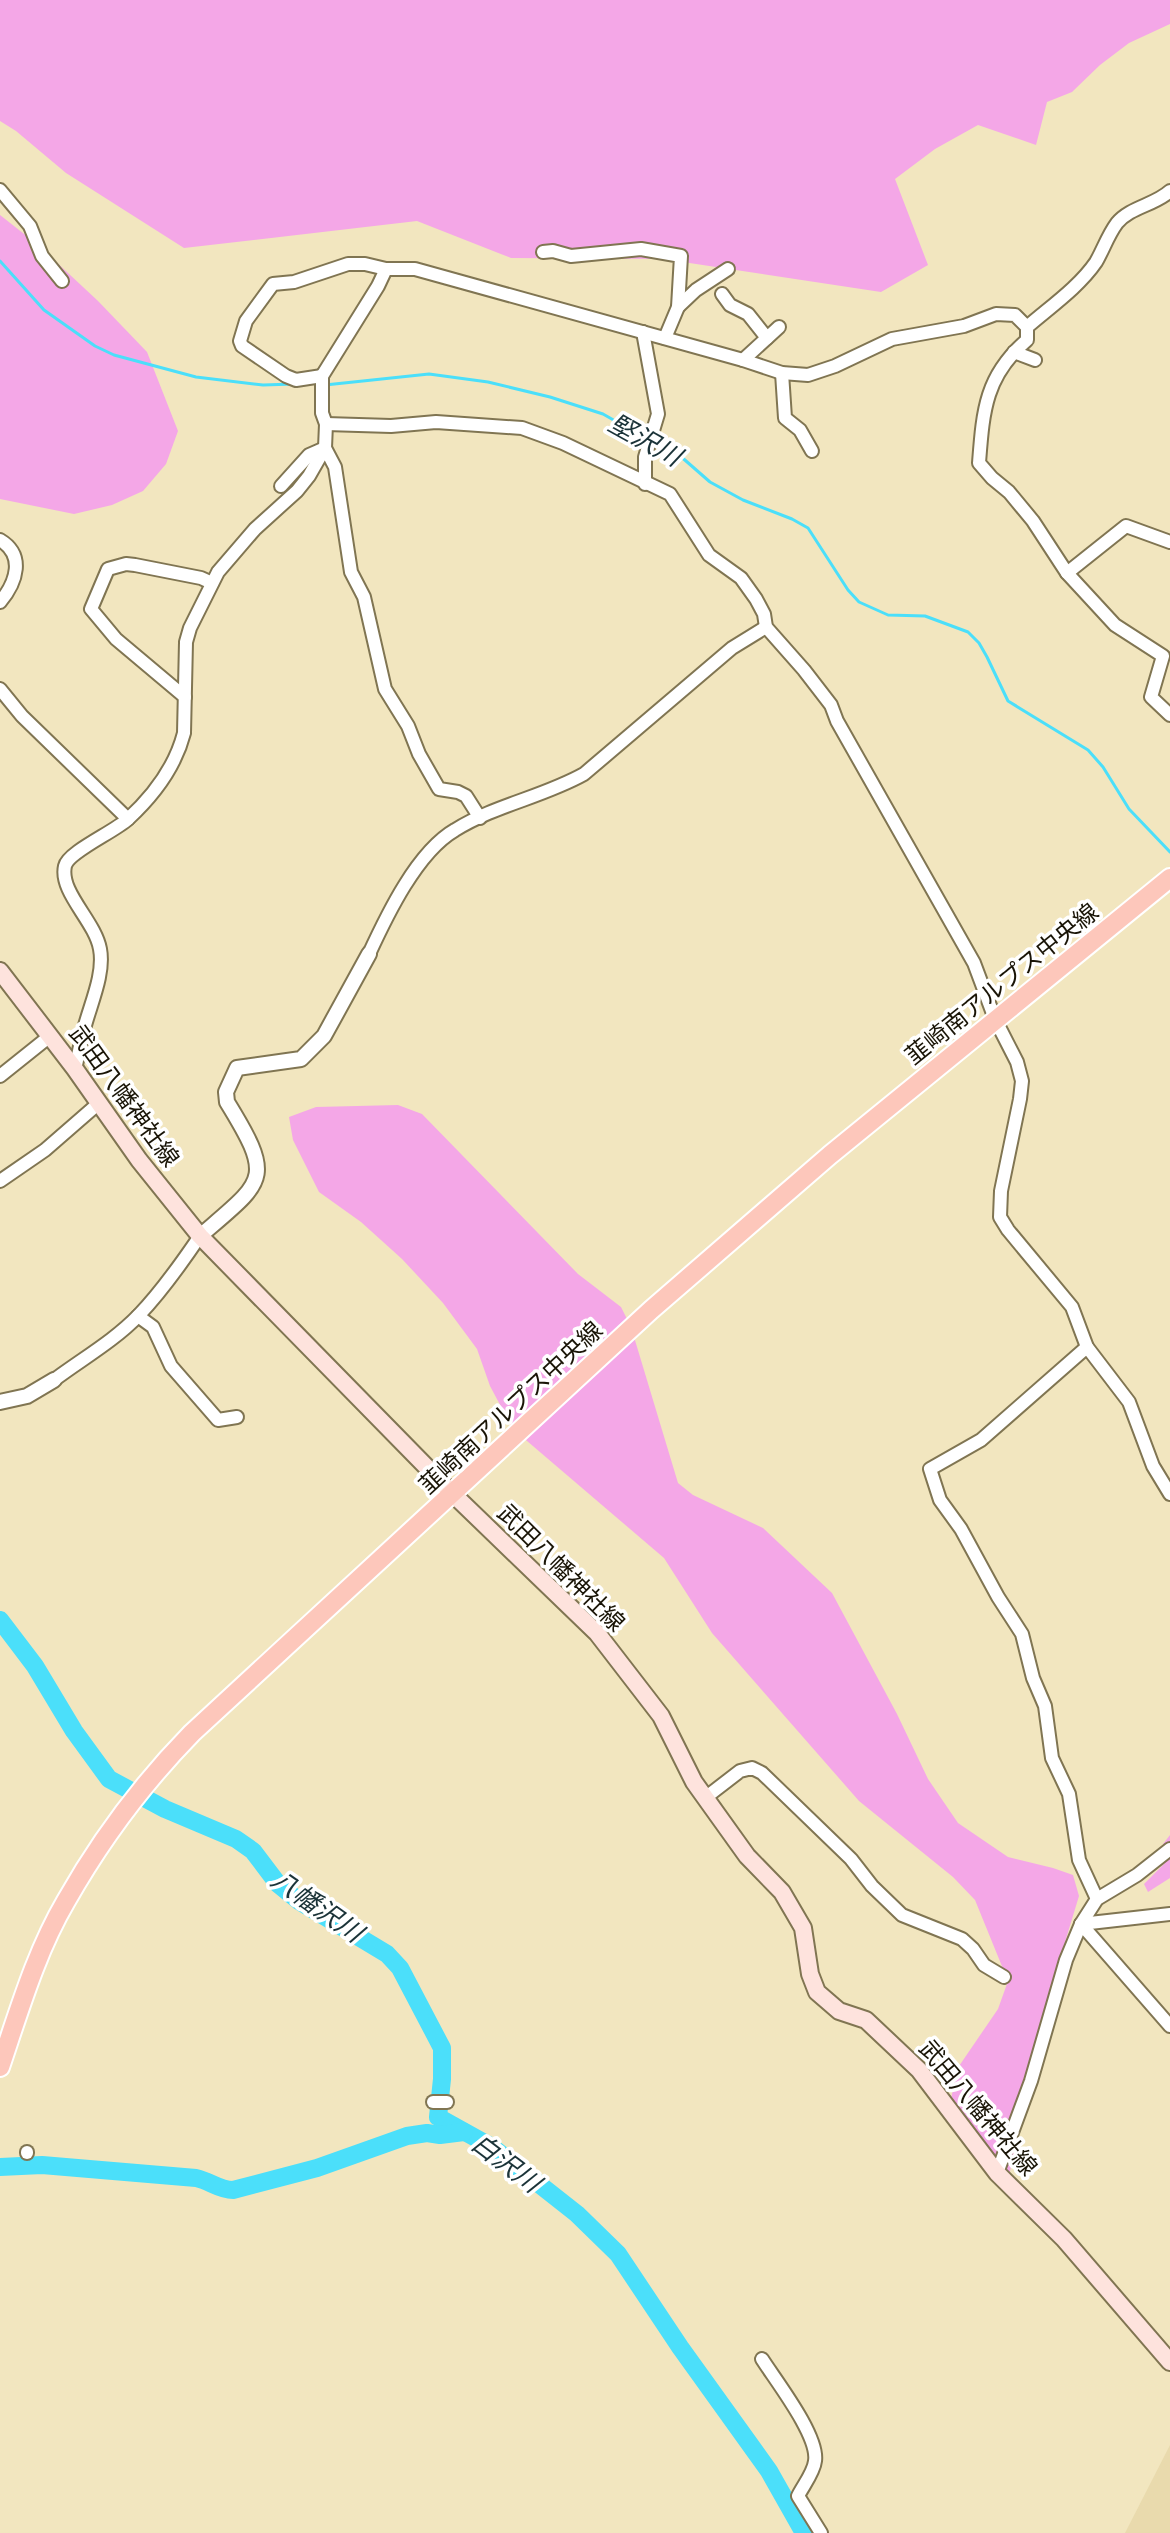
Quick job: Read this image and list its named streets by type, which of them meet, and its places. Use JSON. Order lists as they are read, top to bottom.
{
  "streets": {
    "main road": ["韮崎南アルプス中央線", "武田八幡神社線"]
  },
  "crossings": [
    ["韮崎南アルプス中央線", "武田八幡神社線"]
  ],
  "water": ["堅沢川", "八幡沢川", "白沢川"]
}
